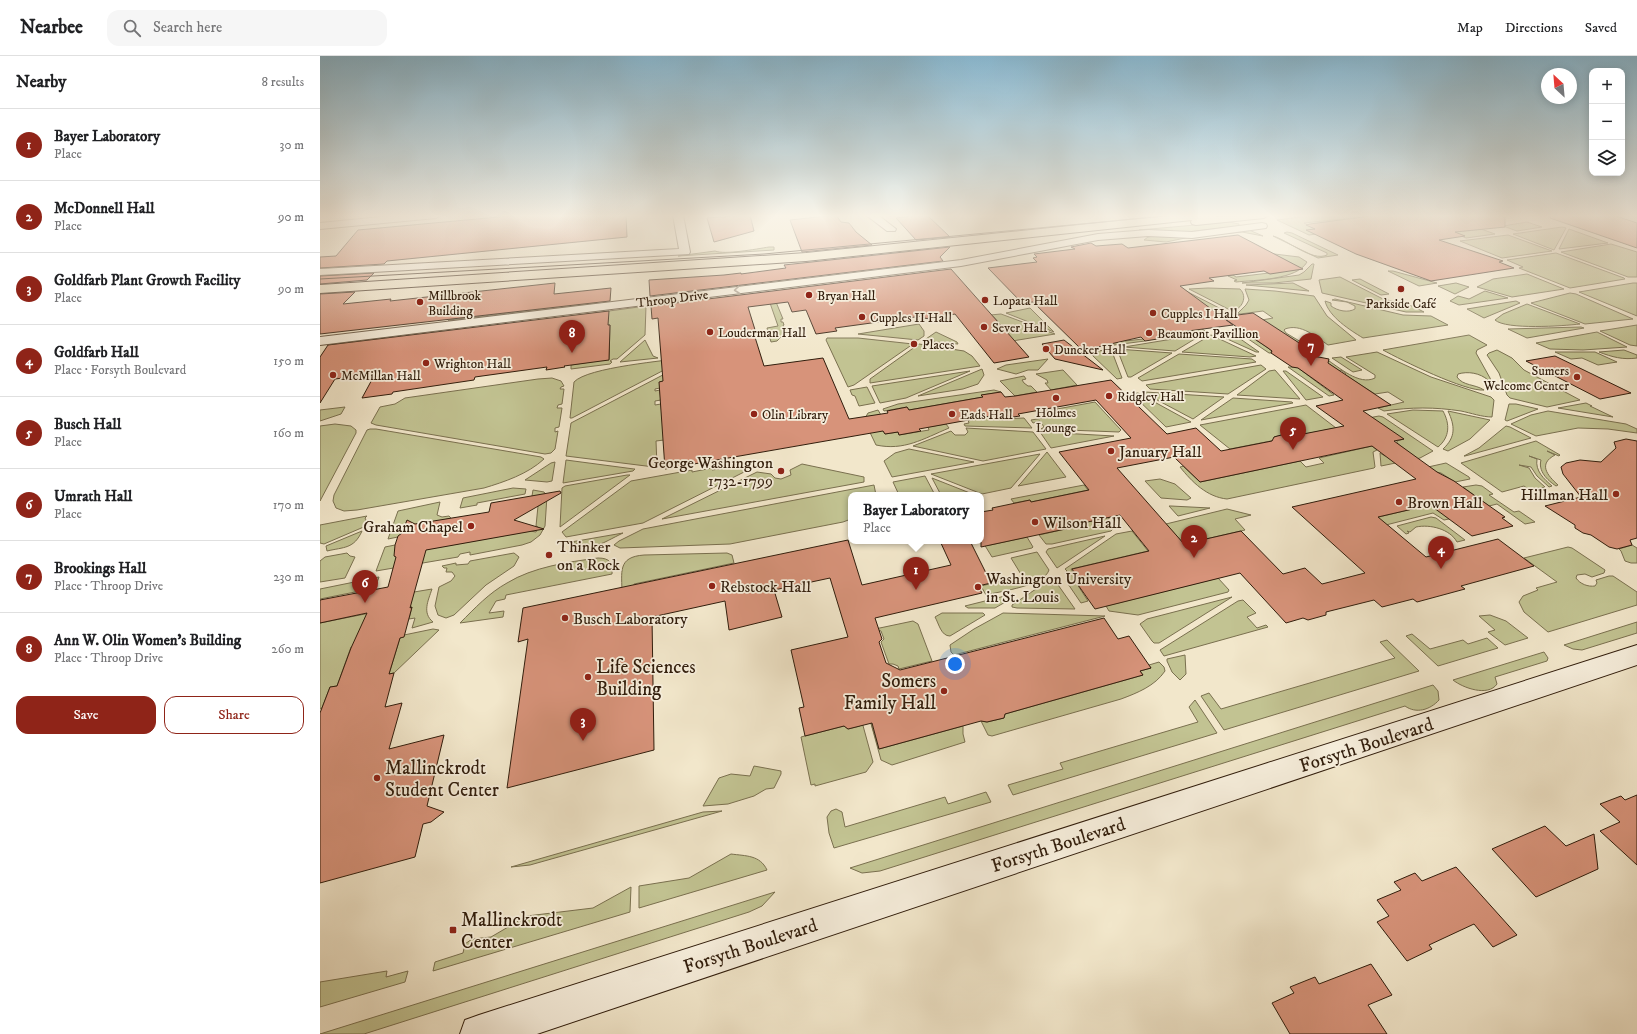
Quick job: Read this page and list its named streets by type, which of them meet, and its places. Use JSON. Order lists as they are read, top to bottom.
{
  "streets": {
    "main road": ["Forsyth Boulevard"],
    "street": ["Throop Drive"]
  },
  "places": {
    "other": [
      "Parkside Café",
      "Bryan Hall",
      "Lopata Hall",
      "Millbrook Building",
      "Cupples I Hall",
      "Cupples II Hall",
      "Sever Hall",
      "Louderman Hall",
      "Beaumont Pavillion",
      "Places",
      "Duncker Hall",
      "Wrighton Hall",
      "McMillan Hall",
      "Sumers Welcome Center",
      "Ridgley Hall",
      "Holmes Lounge",
      "Olin Library",
      "Eads Hall",
      "January Hall",
      "George Washington 1732-1799",
      "Hillman Hall",
      "Brown Hall",
      "Wilson Hall",
      "Graham Chapel",
      "Thinker on a Rock",
      "Rebstock Hall",
      "Washington University in St. Louis",
      "Busch Laboratory",
      "Life Sciences Building",
      "Somers Family Hall",
      "Mallinckrodt Student Center"
    ],
    "transit": ["Mallinckrodt Center"]
  },
  "north": "top left",
  "page": {
    "header": "Nearbee",
    "search": "Search here",
    "nav": ["Map", "Directions", "Saved"],
    "heading": ["Nearby", "8 results"],
    "map_buttons": ["+", "−"],
    "list": [
      {
        "mark": "1",
        "name": "Bayer Laboratory",
        "note": "Place",
        "value": "30 m"
      },
      {
        "mark": "2",
        "name": "McDonnell Hall",
        "note": "Place",
        "value": "90 m"
      },
      {
        "mark": "3",
        "name": "Goldfarb Plant Growth Facility",
        "note": "Place",
        "value": "90 m"
      },
      {
        "mark": "4",
        "name": "Goldfarb Hall",
        "note": "Place · Forsyth Boulevard",
        "value": "150 m"
      },
      {
        "mark": "5",
        "name": "Busch Hall",
        "note": "Place",
        "value": "160 m"
      },
      {
        "mark": "6",
        "name": "Umrath Hall",
        "note": "Place",
        "value": "170 m"
      },
      {
        "mark": "7",
        "name": "Brookings Hall",
        "note": "Place · Throop Drive",
        "value": "230 m"
      },
      {
        "mark": "8",
        "name": "Ann W. Olin Women's Building",
        "note": "Place · Throop Drive",
        "value": "260 m"
      }
    ],
    "pins": [
      "8",
      "7",
      "5",
      "2",
      "4",
      "1",
      "6",
      "3"
    ],
    "popup": ["Bayer Laboratory", "Place"],
    "buttons": ["Save", "Share"]
  }
}
